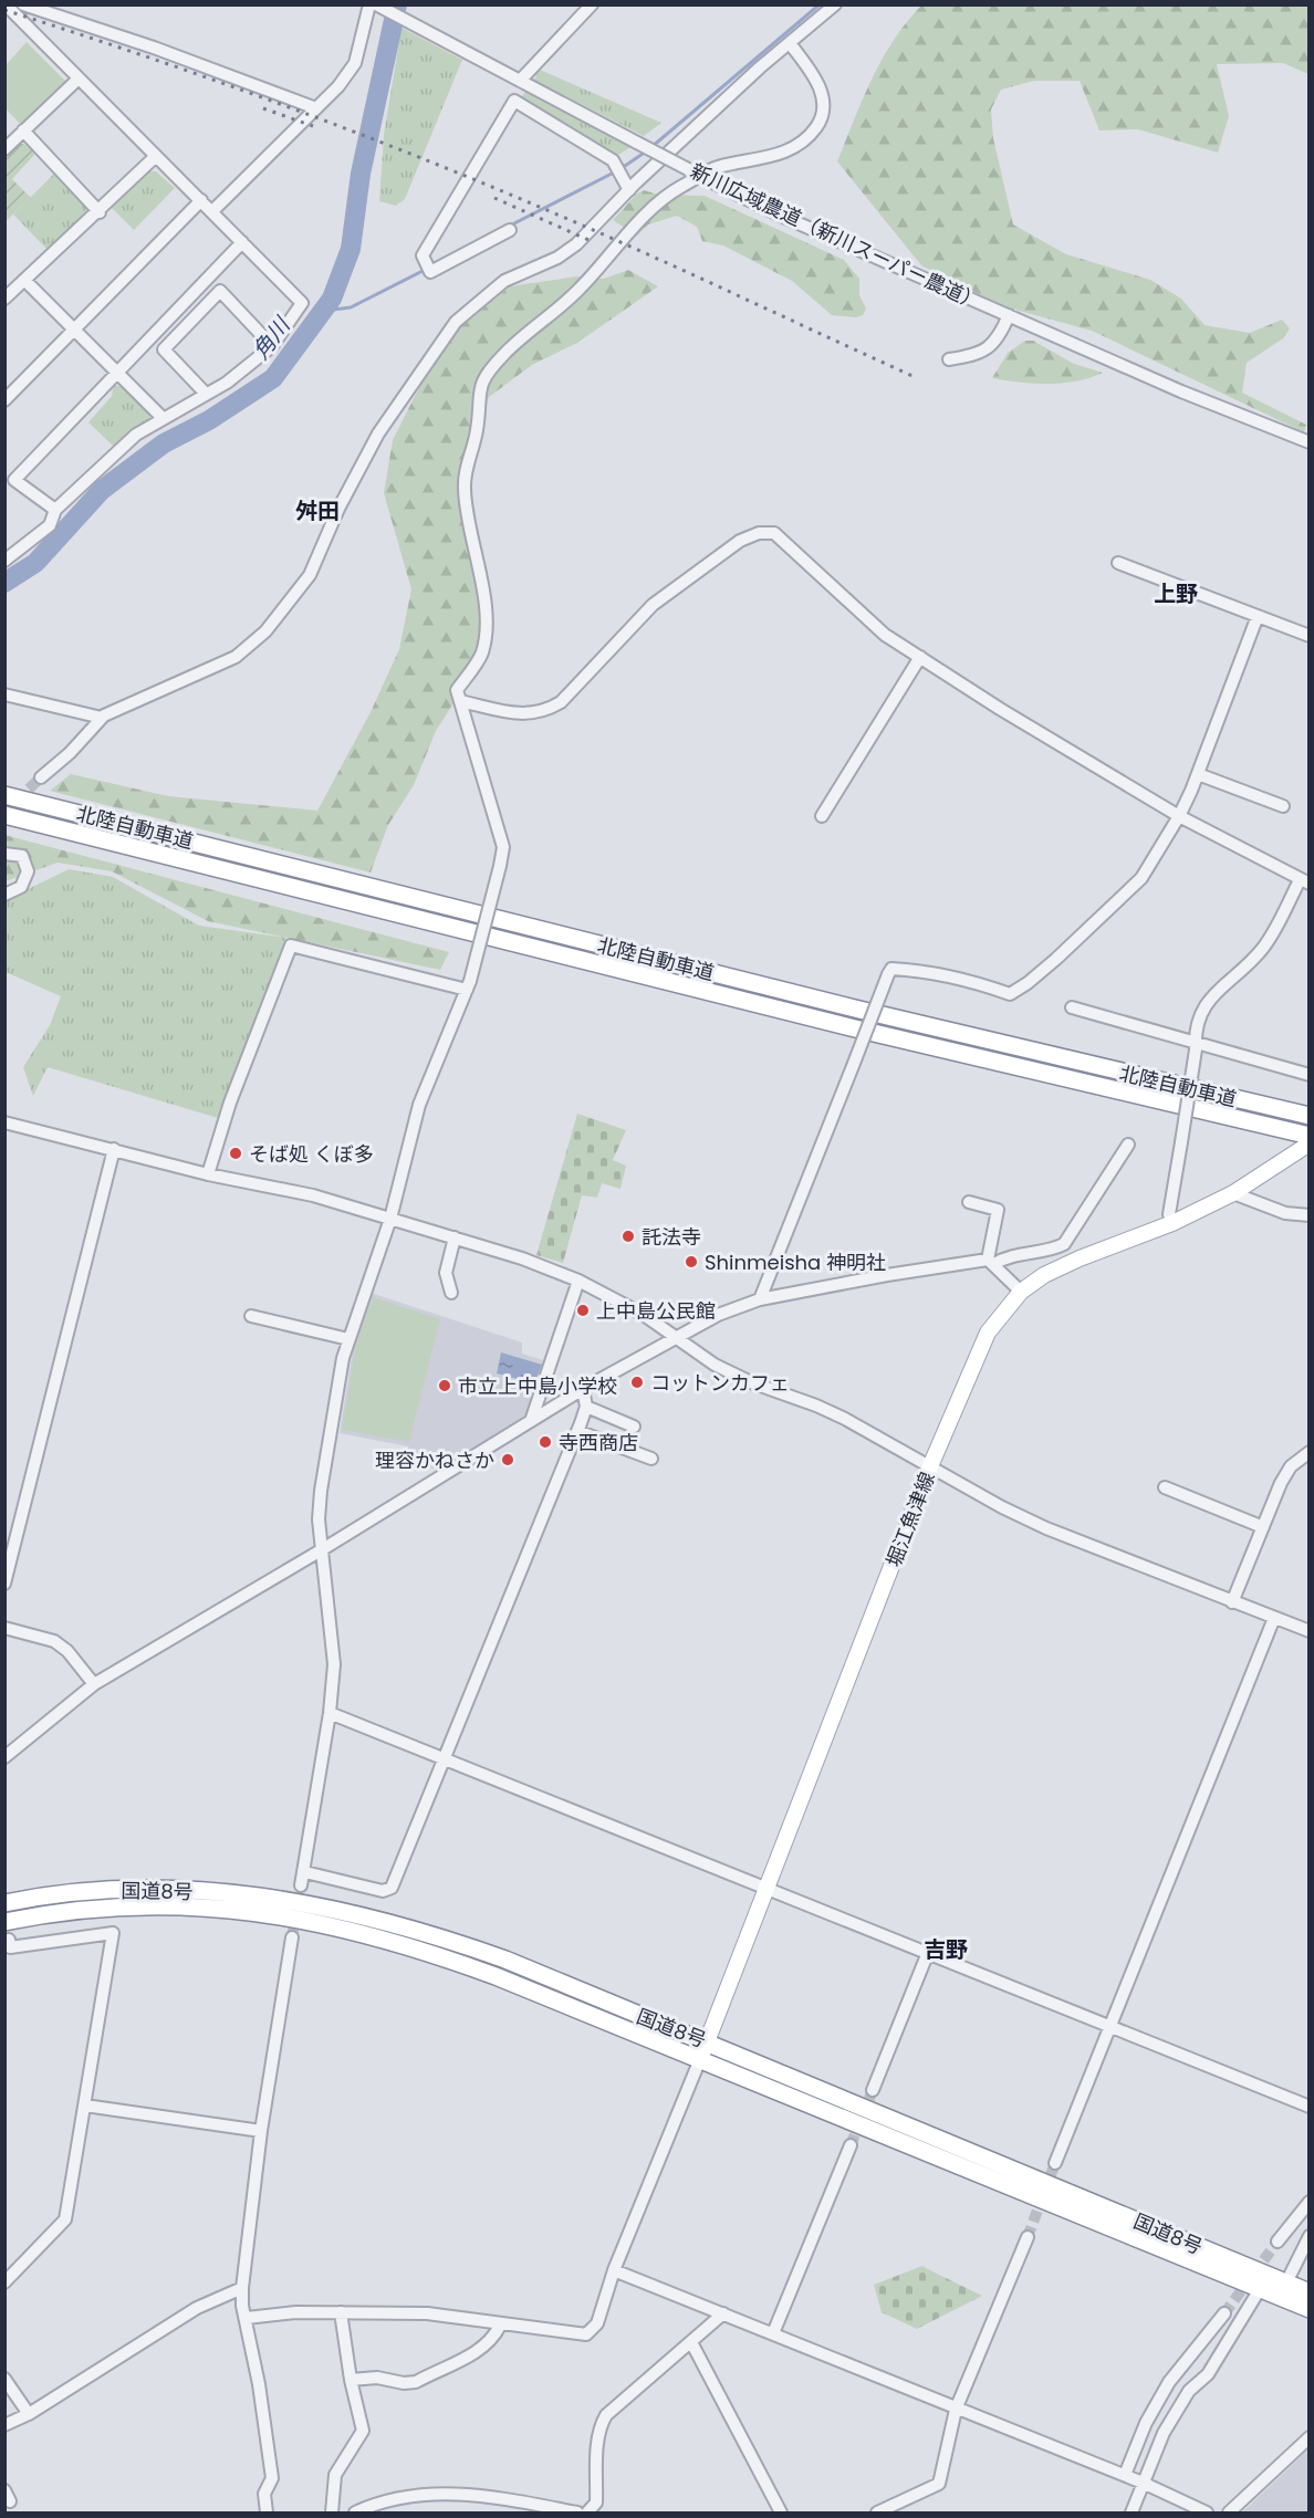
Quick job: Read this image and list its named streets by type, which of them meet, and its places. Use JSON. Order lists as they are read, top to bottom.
{
  "streets": {
    "highway": ["北陸自動車道", "国道8号"],
    "main road": ["堀江魚津線"],
    "street": ["新川広域農道（新川スーパー農道）"]
  },
  "crossings": [
    ["堀江魚津線", "国道8号"]
  ],
  "districts": ["舛田", "上野", "吉野"],
  "water": ["角川"],
  "places": [
    "そば処 くぼ多",
    "託法寺",
    "Shinmeisha 神明社",
    "上中島公民館",
    "コットンカフェ",
    "市立上中島小学校",
    "寺西商店",
    "理容かねさか"
  ]
}
